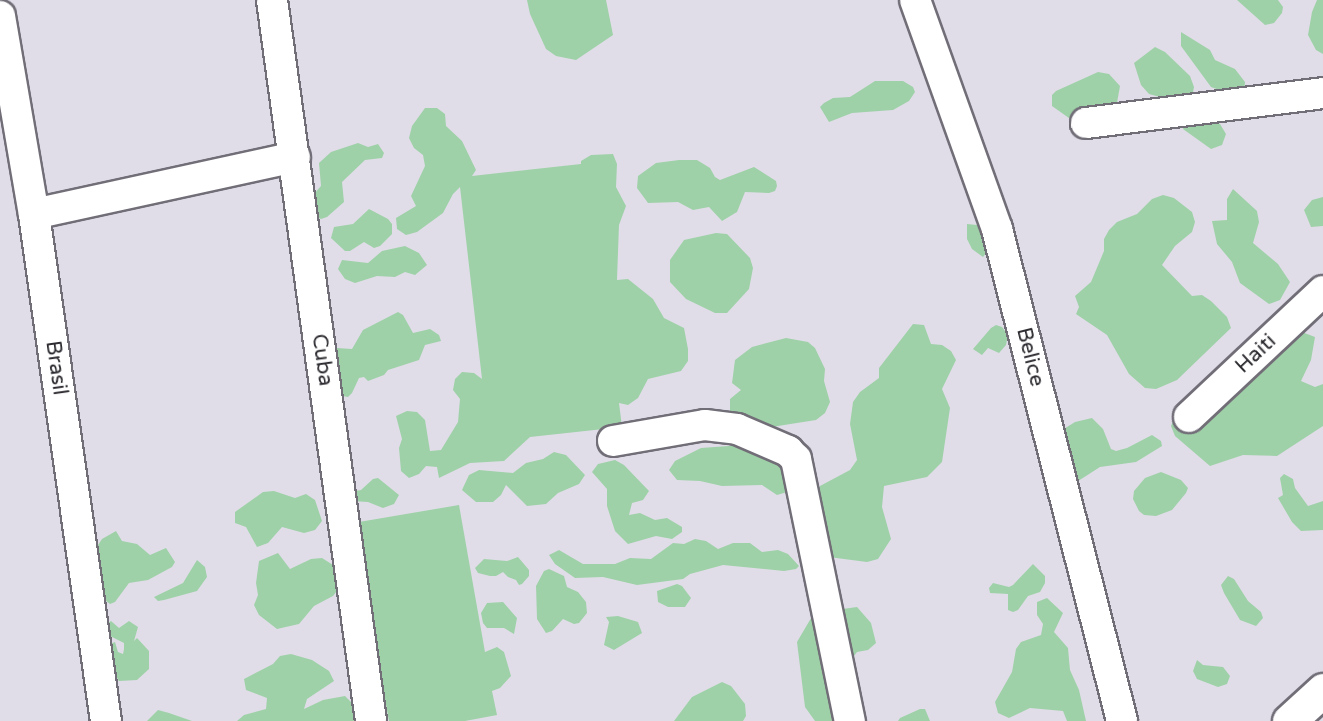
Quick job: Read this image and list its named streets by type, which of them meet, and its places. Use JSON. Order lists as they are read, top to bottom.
{
  "streets": {
    "street": [
      "Haiti",
      "Belice",
      "Cuba",
      "Brasil"
    ]
  }
}
